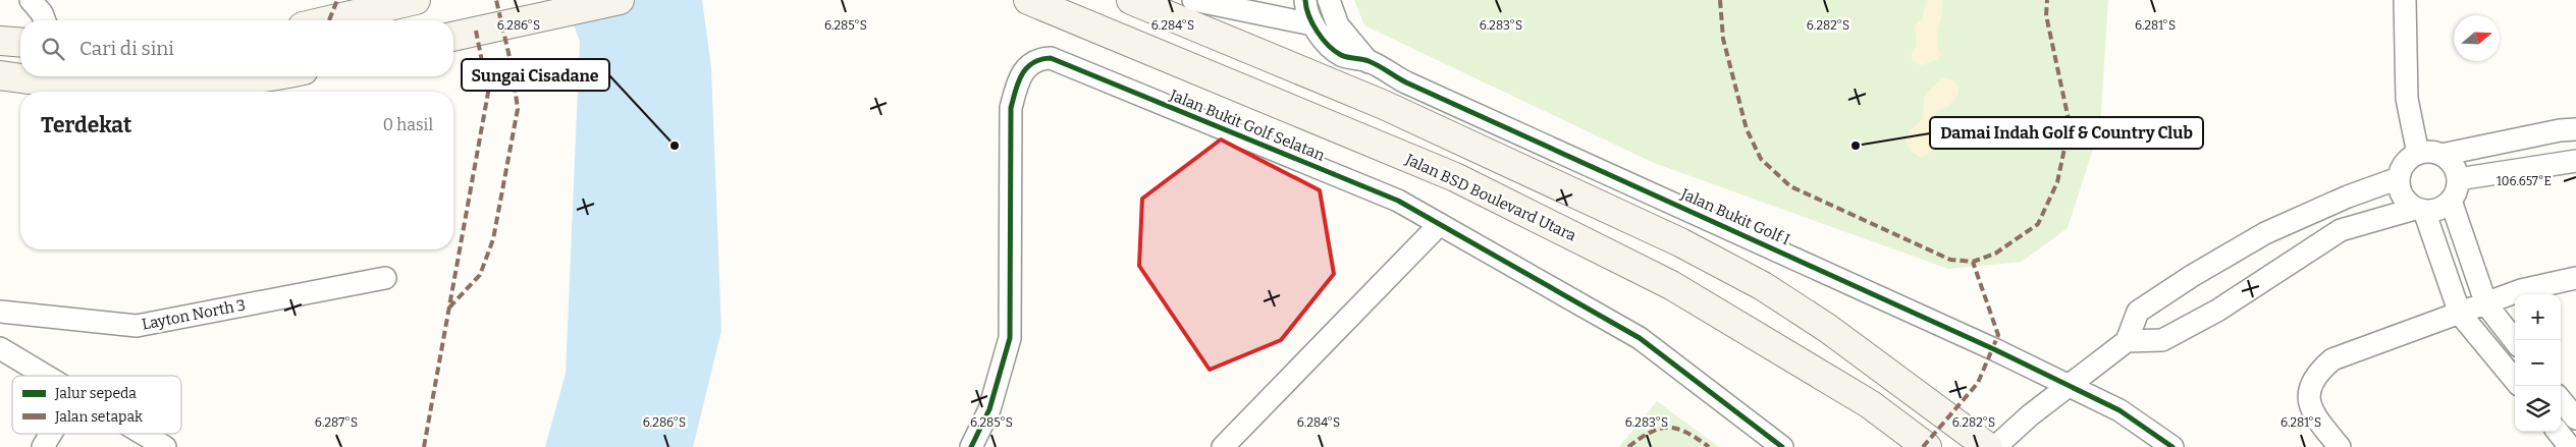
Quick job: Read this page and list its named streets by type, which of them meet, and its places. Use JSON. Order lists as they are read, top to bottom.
{
  "streets": {
    "main road": ["Jalan BSD Boulevard Utara"],
    "street": ["Jalan Bukit Golf Selatan", "Jalan Bukit Golf I", "Layton North 3"]
  },
  "places": ["Sungai Cisadane", "Damai Indah Golf & Country Club"],
  "legend": ["Jalur sepeda", "Jalan setapak"],
  "north": "right",
  "page": {
    "search": "Cari di sini",
    "heading": ["Terdekat", "0 hasil"],
    "map_buttons": ["+", "−"]
  },
  "coordinates": [
    "6.282°S",
    "6.286°S",
    "6.285°S",
    "6.284°S",
    "6.283°S",
    "6.281°S",
    "106.657°E",
    "6.287°S"
  ]
}
